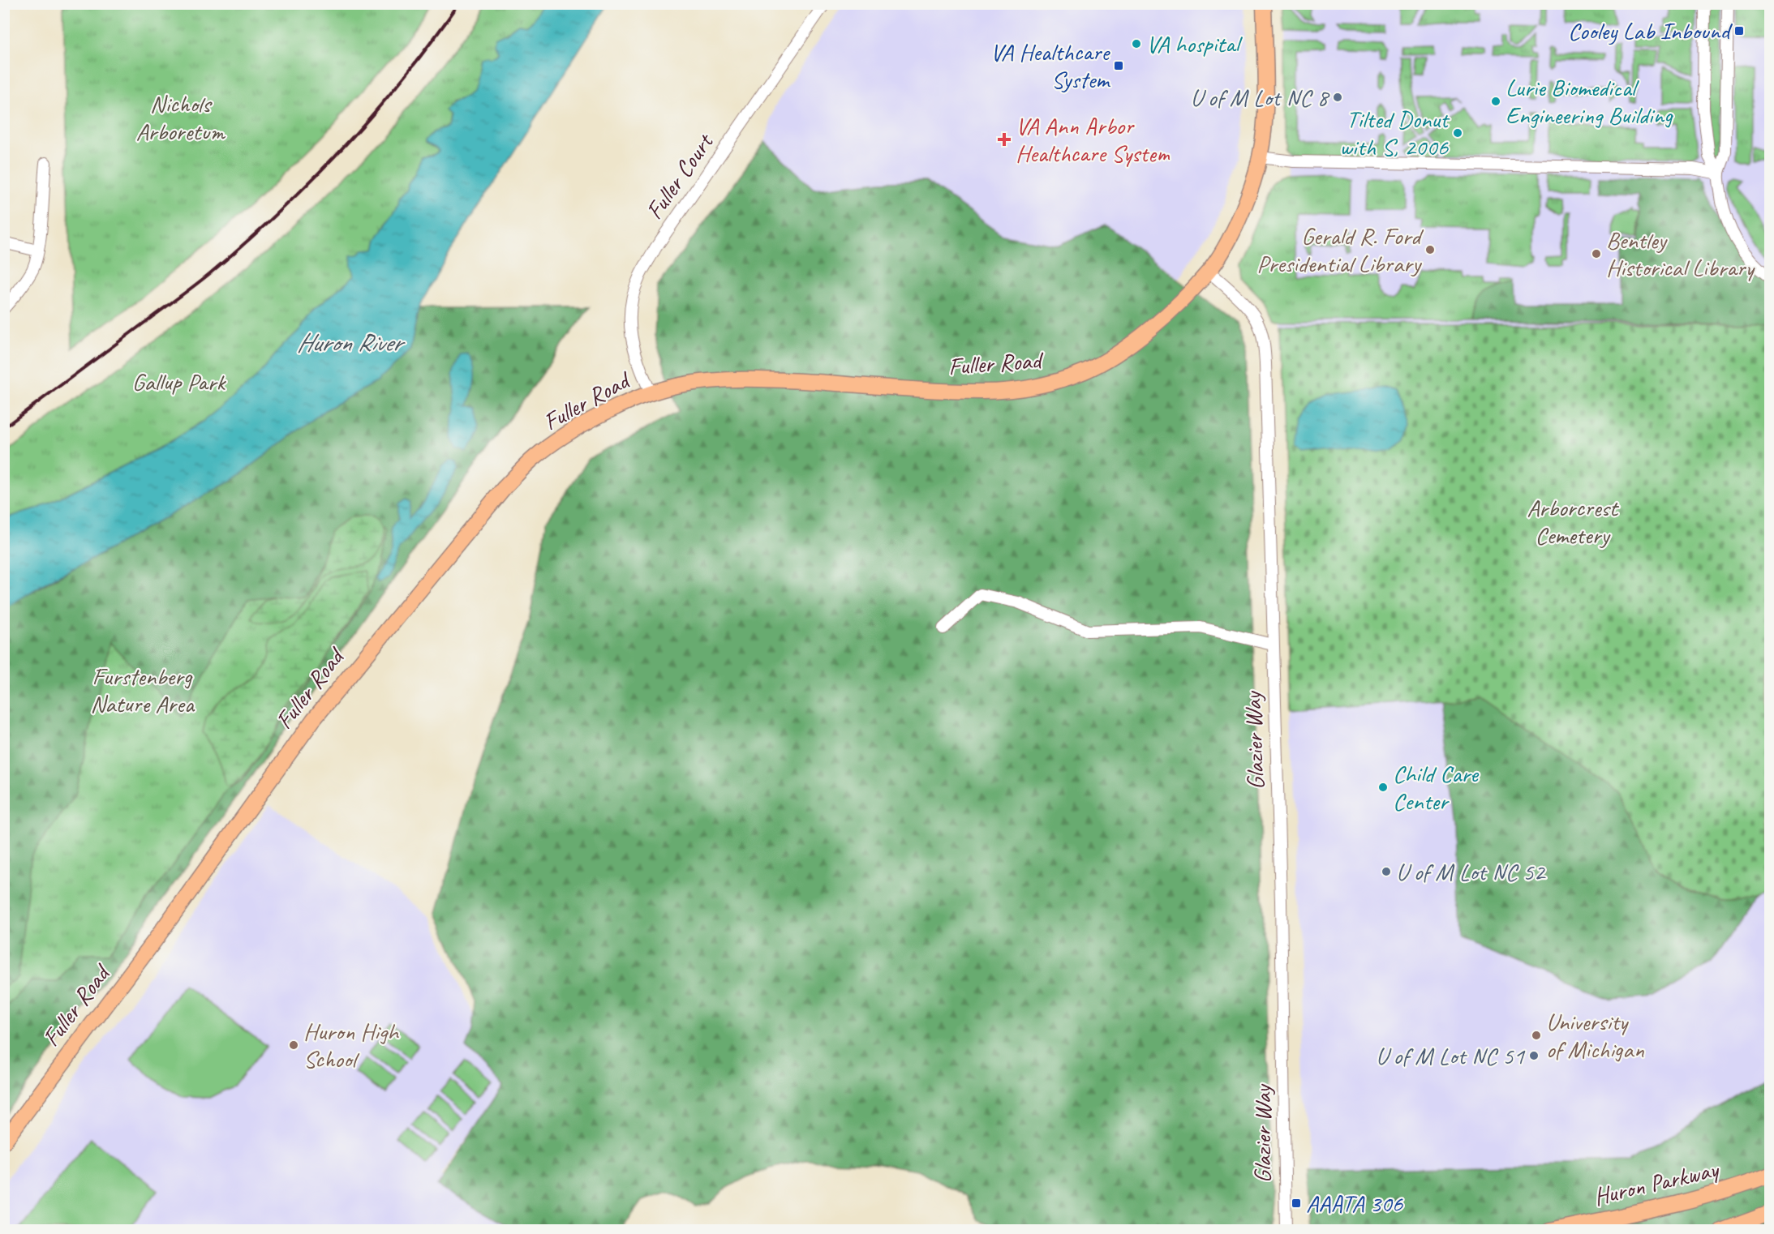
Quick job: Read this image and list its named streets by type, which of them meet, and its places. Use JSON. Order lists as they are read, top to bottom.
{
  "streets": {
    "main road": ["Fuller Road", "Huron Parkway"],
    "street": ["Fuller Court", "Glazier Way"]
  },
  "crossings": [
    ["Fuller Court", "Fuller Road"],
    ["Fuller Road", "Glazier Way"]
  ],
  "water": ["Huron River"],
  "parks": [
    "Nichols Arboretum",
    "Gallup Park",
    "Arborcrest Cemetery",
    "Furstenberg Nature Area"
  ],
  "places": {
    "transit": ["Cooley Lab Inbound", "VA Healthcare System", "AAATA 306"],
    "other": [
      "VA hospital",
      "U of M Lot NC 8",
      "Lurie Biomedical Engineering Building",
      "Tilted Donut with S, 2006",
      "Gerald R. Ford Presidential Library",
      "Bentley Historical Library",
      "Child Care Center",
      "U of M Lot NC 52",
      "University of Michigan",
      "Huron High School",
      "U of M Lot NC 51"
    ],
    "health": ["VA Ann Arbor Healthcare System"]
  }
}
